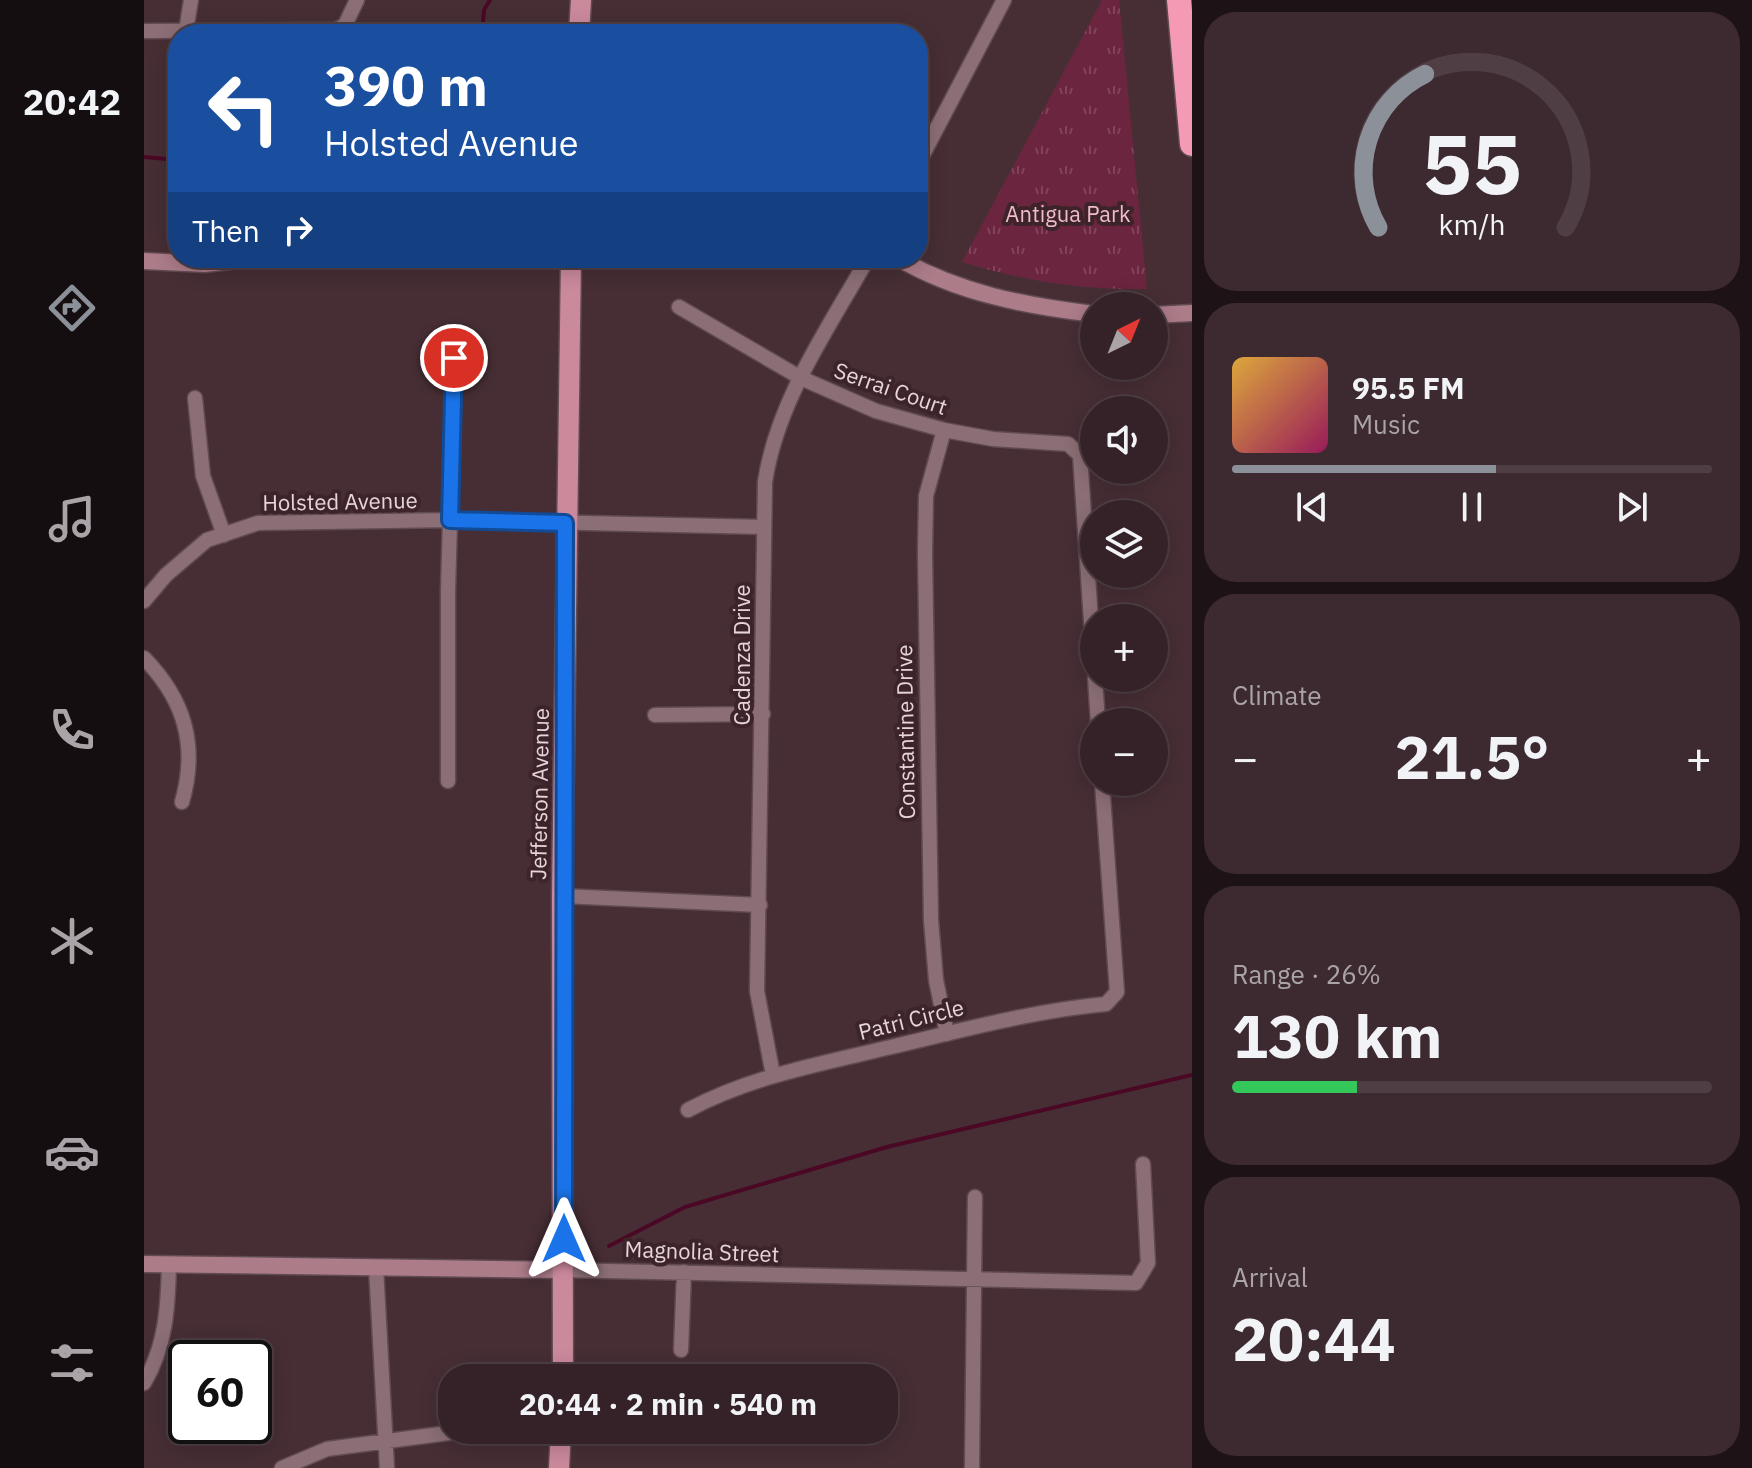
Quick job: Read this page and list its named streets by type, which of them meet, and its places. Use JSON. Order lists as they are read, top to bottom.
{
  "streets": {
    "main road": ["Jefferson Avenue"],
    "street": [
      "Serrai Court",
      "Holsted Avenue",
      "Cadenza Drive",
      "Constantine Drive",
      "Patri Circle",
      "Magnolia Street"
    ]
  },
  "crossings": [
    ["Serrai Court", "Cadenza Drive"],
    ["Serrai Court", "Constantine Drive"],
    ["Holsted Avenue", "Cadenza Drive"],
    ["Holsted Avenue", "Jefferson Avenue"],
    ["Cadenza Drive", "Patri Circle"],
    ["Constantine Drive", "Patri Circle"],
    ["Jefferson Avenue", "Magnolia Street"]
  ],
  "parks": ["Antigua Park"],
  "north": "top right",
  "page": {
    "tabs": "20:42",
    "turn": ["390 m", "Holsted Avenue"],
    "then": "Then",
    "map_buttons": ["+", "−"],
    "song": ["95.5 FM", "Music"],
    "tile": [
      "Climate",
      ["Range · 26%", "130 km"],
      ["Arrival", "20:44"]
    ],
    "heat": ["−", "21.5°", "+"],
    "limit": "60",
    "trip": "20:44 · 2 min · 540 m",
    "gauge": ["55", "km/h"]
  }
}
